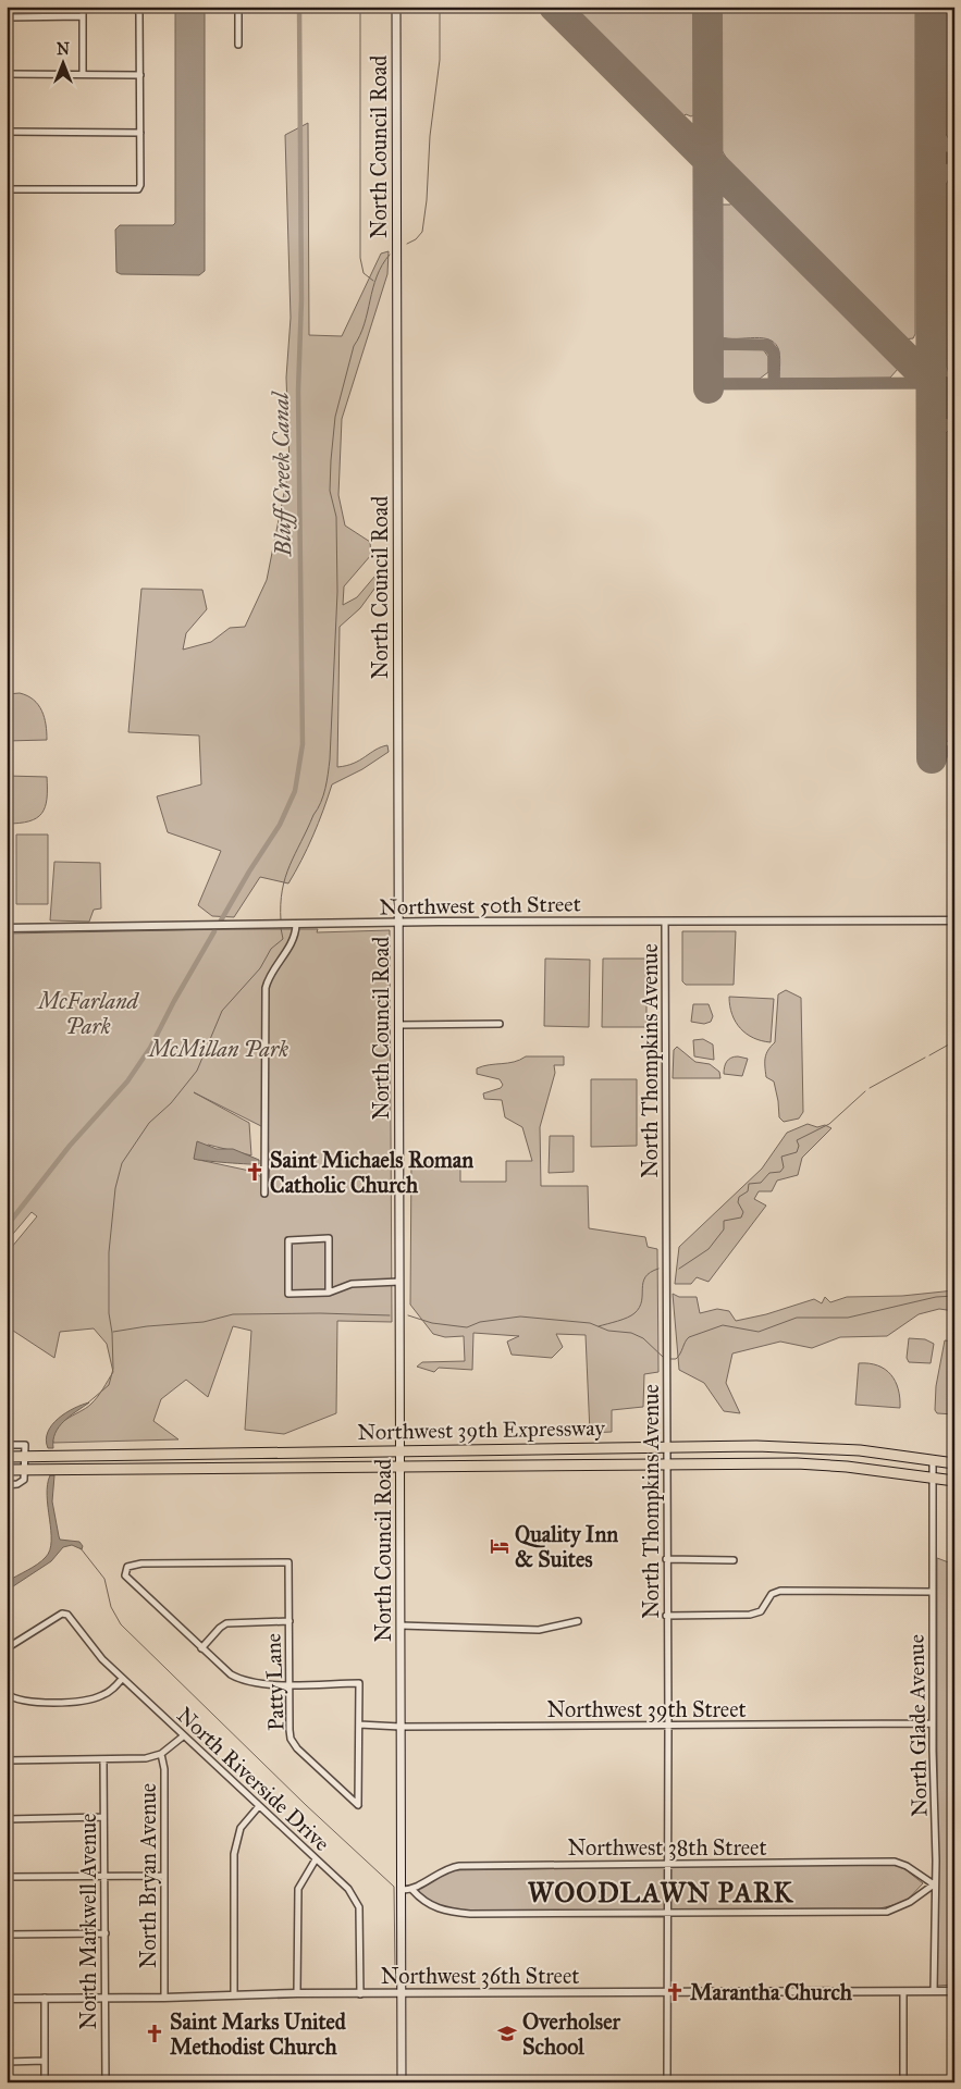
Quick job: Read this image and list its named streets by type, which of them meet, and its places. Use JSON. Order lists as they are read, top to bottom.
{
  "streets": {
    "highway": ["Northwest 39th Expressway"],
    "main road": ["North Council Road"],
    "street": [
      "Northwest 50th Street",
      "North Thompkins Avenue",
      "Patty Lane",
      "Northwest 39th Street",
      "North Glade Avenue",
      "North Riverside Drive",
      "Northwest 38th Street",
      "North Bryan Avenue",
      "North Markwell Avenue",
      "Northwest 36th Street"
    ]
  },
  "crossings": [
    ["North Council Road", "Northwest 50th Street"],
    ["North Council Road", "Northwest 39th Expressway"],
    ["North Council Road", "Northwest 39th Street"],
    ["North Council Road", "Northwest 36th Street"],
    ["Northwest 50th Street", "North Thompkins Avenue"],
    ["North Thompkins Avenue", "Northwest 39th Expressway"],
    ["North Thompkins Avenue", "Northwest 39th Street"],
    ["North Thompkins Avenue", "Northwest 38th Street"],
    ["North Thompkins Avenue", "Northwest 36th Street"],
    ["Northwest 39th Expressway", "North Glade Avenue"],
    ["Patty Lane", "Northwest 39th Street"],
    ["Northwest 39th Street", "North Glade Avenue"],
    ["North Glade Avenue", "Northwest 38th Street"],
    ["North Glade Avenue", "Northwest 36th Street"],
    ["North Riverside Drive", "Northwest 36th Street"],
    ["North Bryan Avenue", "Northwest 36th Street"],
    ["North Markwell Avenue", "Northwest 36th Street"]
  ],
  "districts": ["WOODLAWN PARK"],
  "water": ["Bluff Creek Canal"],
  "parks": ["McFarland Park", "McMillan Park"],
  "places": {
    "church": ["Saint Michaels Roman Catholic Church", "Marantha Church", "Saint Marks United Methodist Church"],
    "hotel": ["Quality Inn & Suites"],
    "school or university": ["Overholser School"]
  },
  "north": "top"
}
